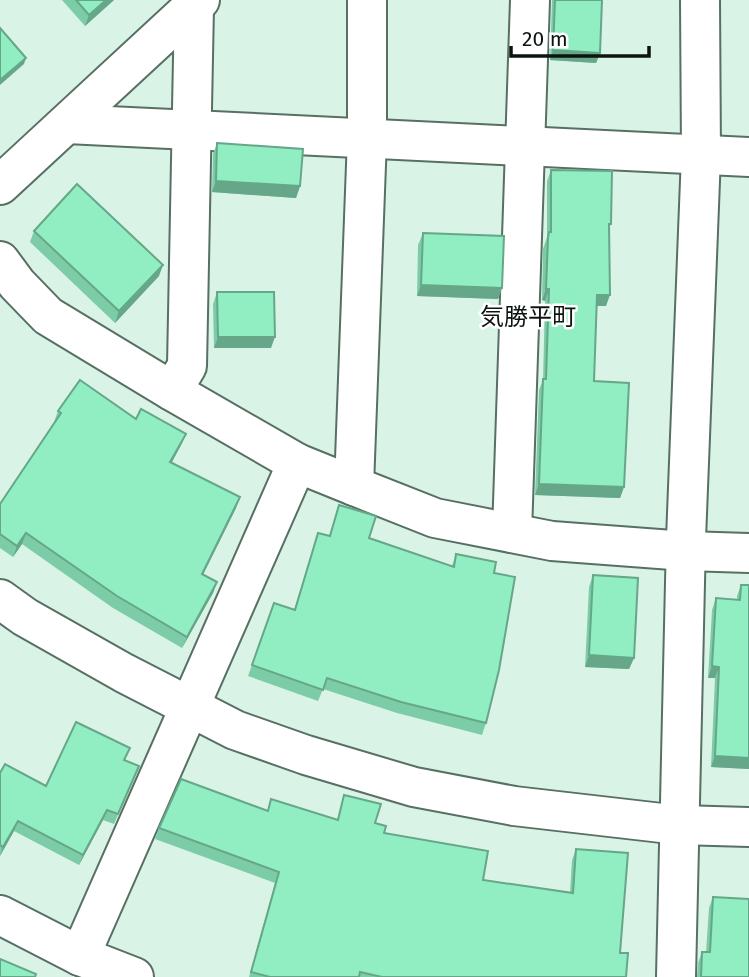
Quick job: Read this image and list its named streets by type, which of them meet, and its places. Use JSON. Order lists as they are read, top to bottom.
{
  "districts": ["気勝平町"],
  "scale_bar": "20 m"
}
